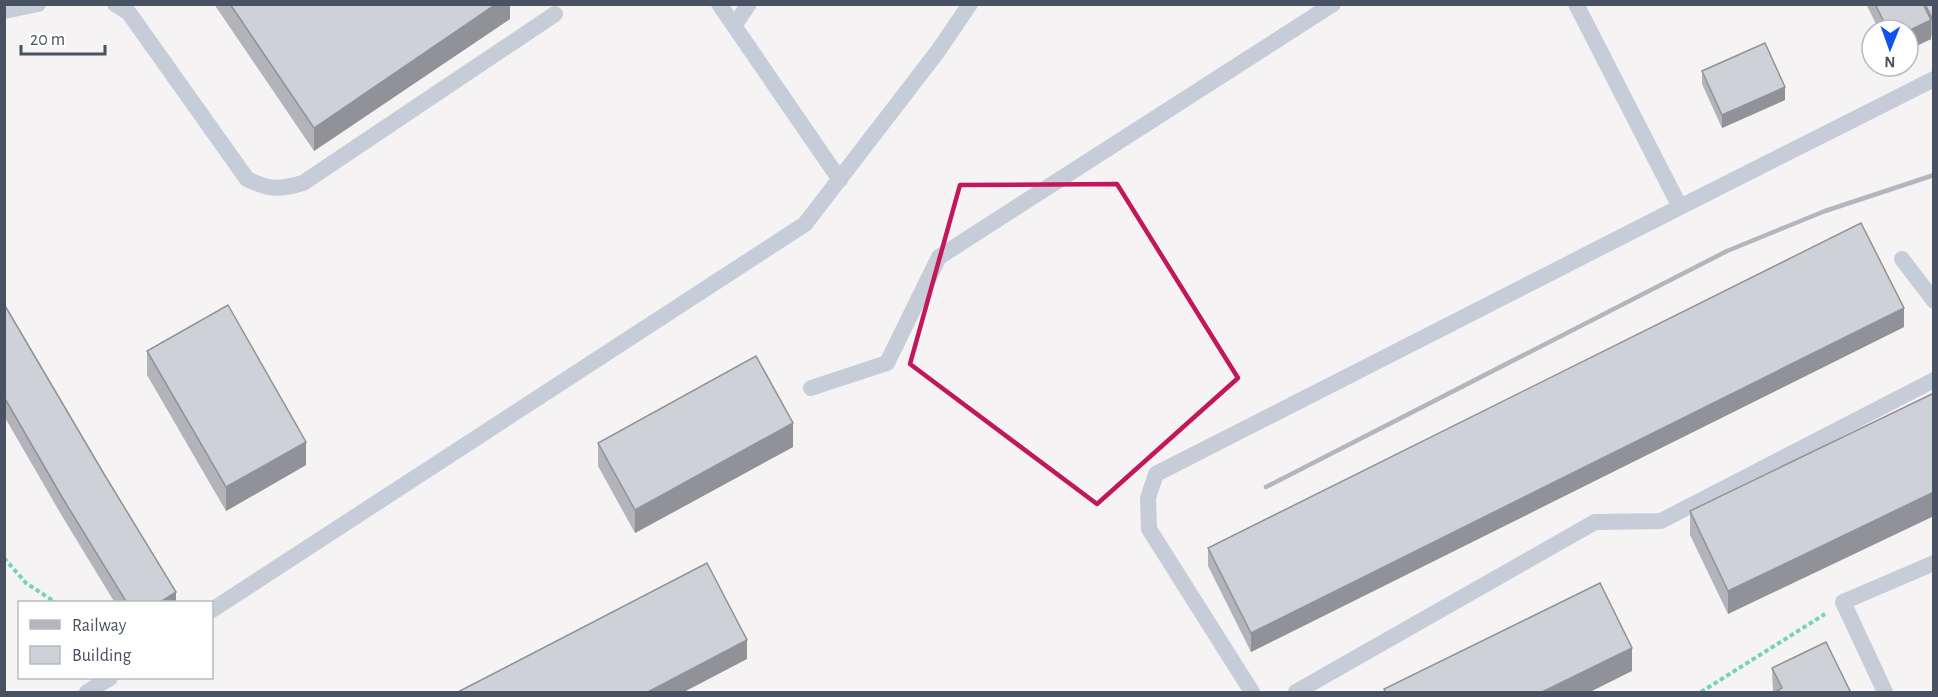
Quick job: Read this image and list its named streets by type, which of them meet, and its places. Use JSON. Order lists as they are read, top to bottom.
{
  "legend": ["Railway", "Building"],
  "scale_bar": "20 m",
  "north": "bottom"
}
